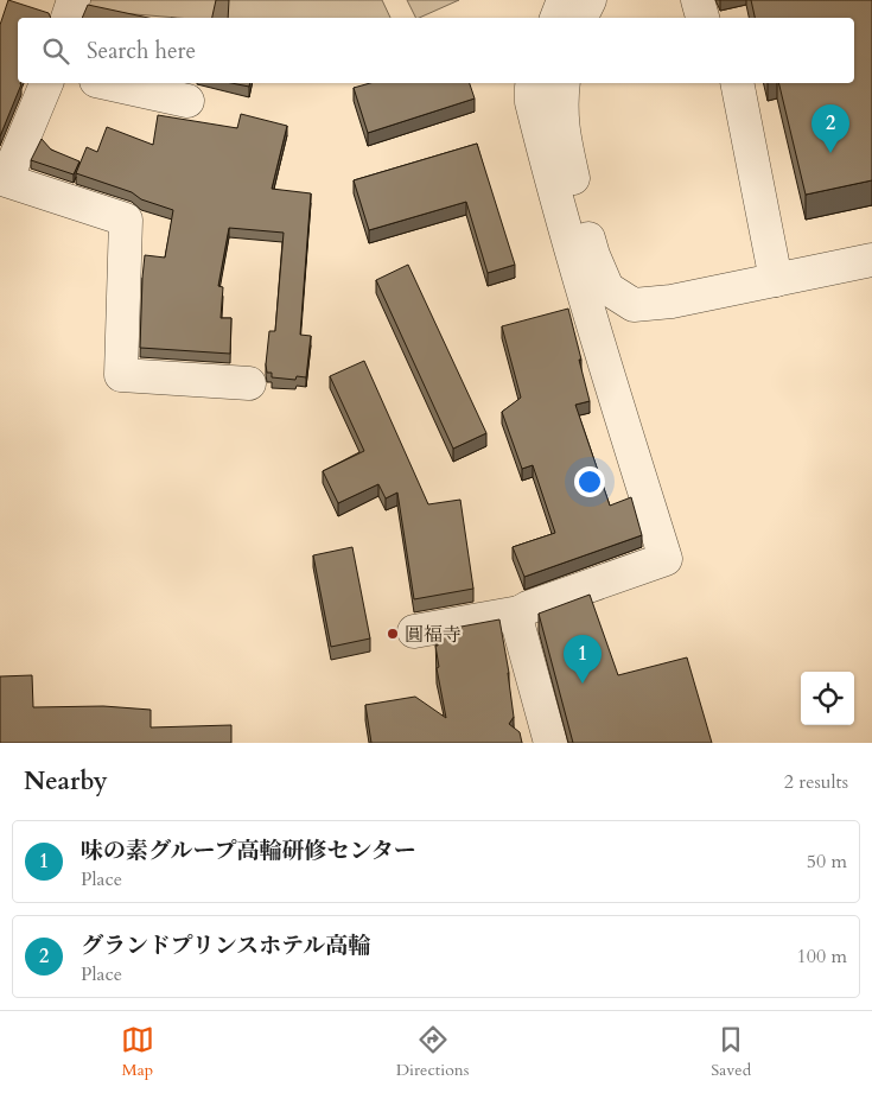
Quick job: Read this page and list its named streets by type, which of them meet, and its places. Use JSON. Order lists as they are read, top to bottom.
{
  "places": ["圓福寺"],
  "page": {
    "search": "Search here",
    "pins": ["2", "1"],
    "heading": ["Nearby", "2 results"],
    "list": [
      {
        "mark": "1",
        "name": "味の素グループ高輪研修センター",
        "note": "Place",
        "value": "50 m"
      },
      {
        "mark": "2",
        "name": "グランドプリンスホテル高輪",
        "note": "Place",
        "value": "100 m"
      }
    ],
    "nav": ["Map", "Directions", "Saved"]
  }
}
